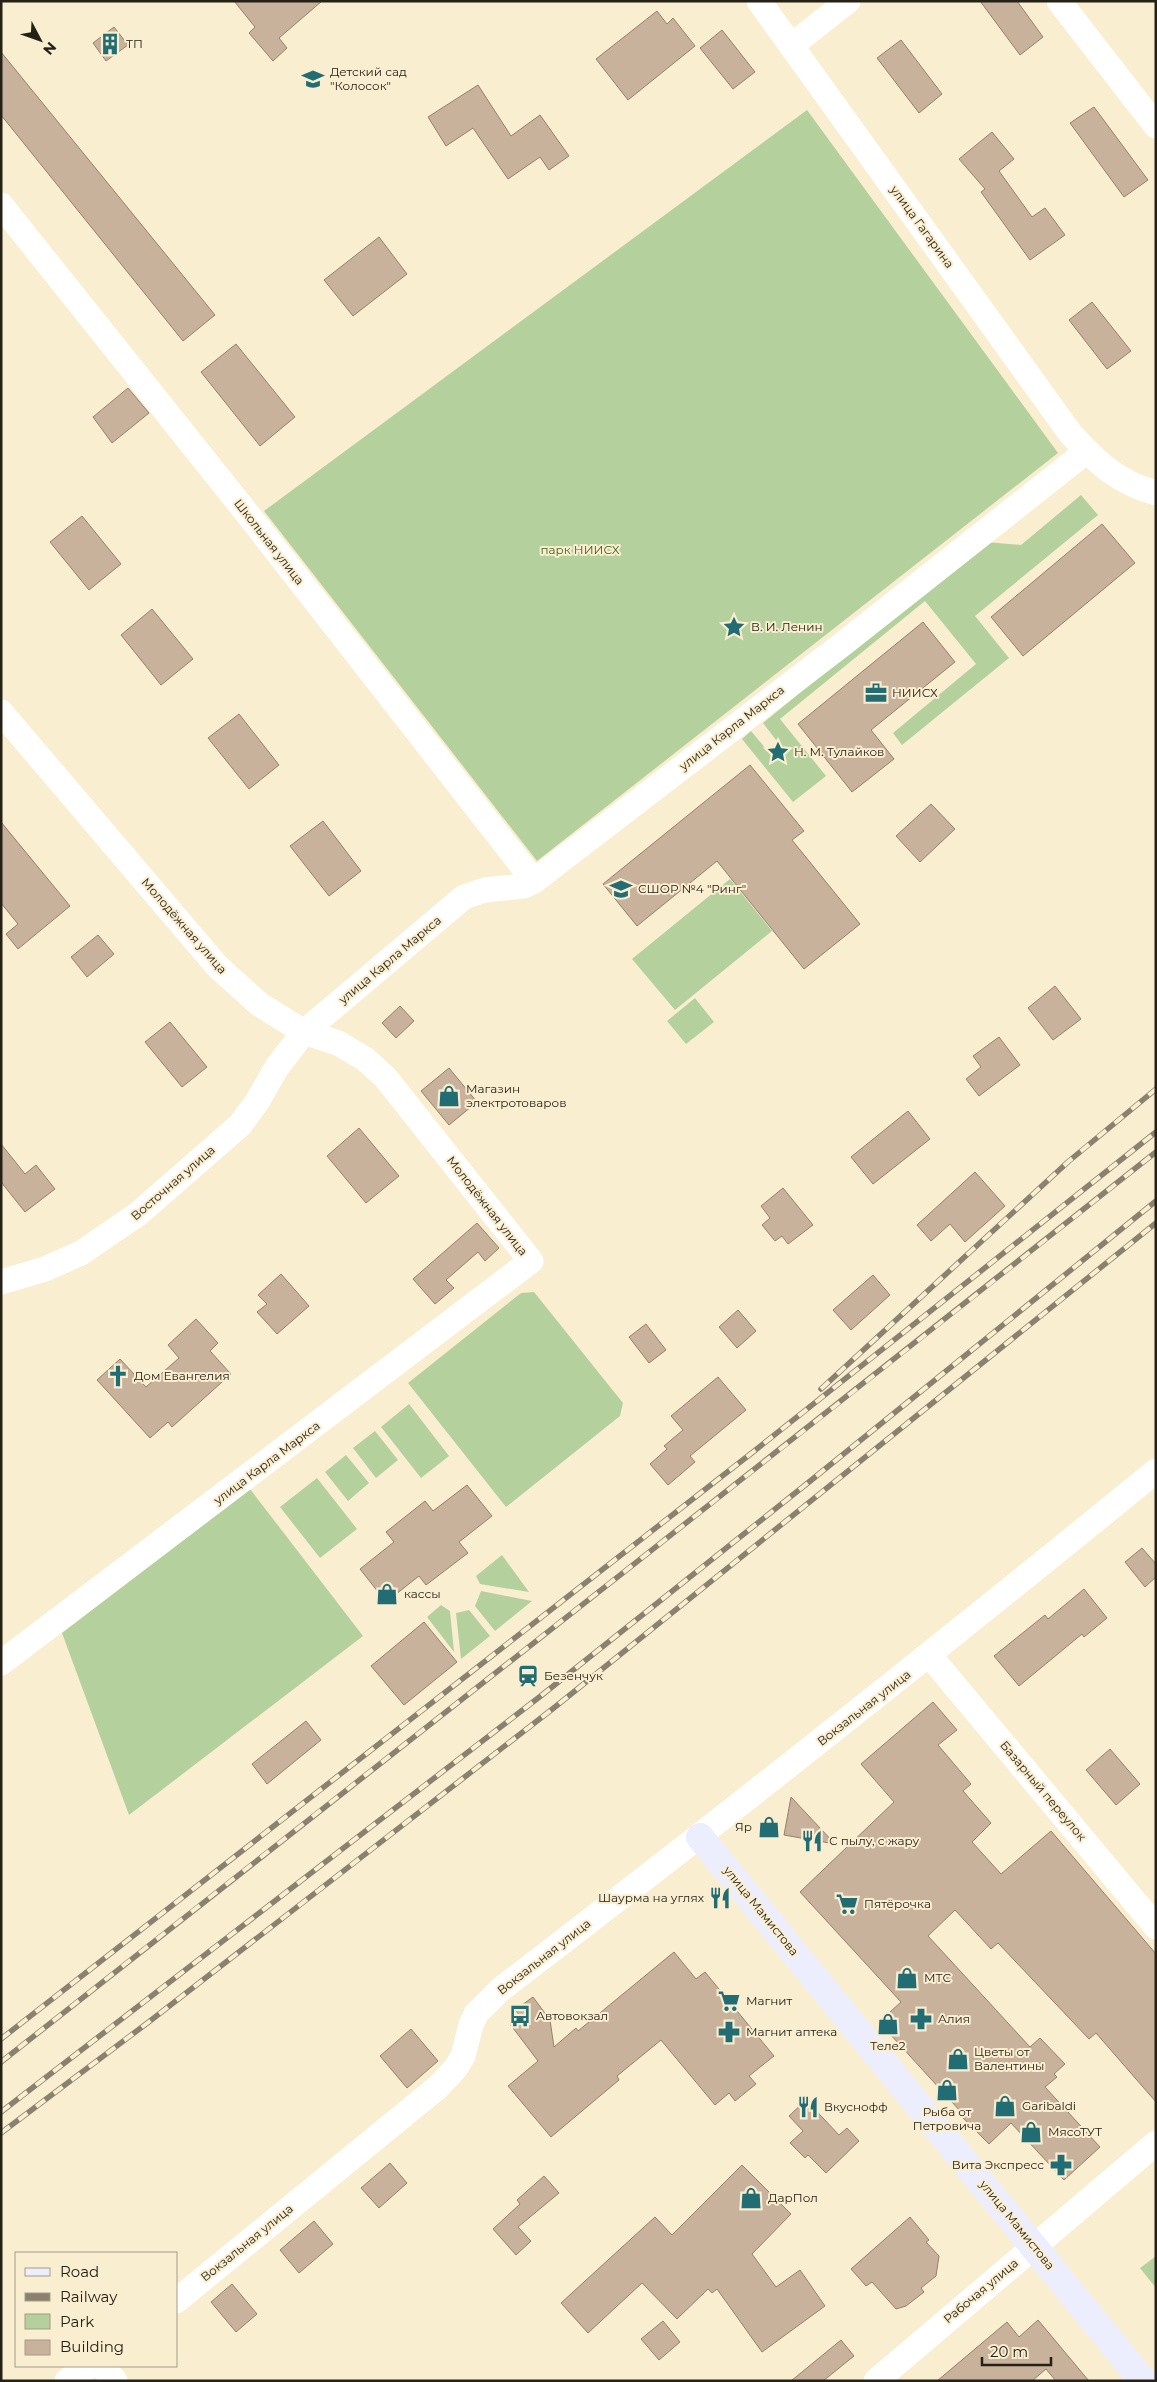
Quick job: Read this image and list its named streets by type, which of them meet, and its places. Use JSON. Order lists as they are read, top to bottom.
{
  "streets": {
    "street": [
      "улица Гагарина",
      "Школьная улица",
      "улица Карла Маркса",
      "Молодёжная улица",
      "Восточная улица",
      "Вокзальная улица",
      "Базарный переулок",
      "улица Мамистова",
      "Рабочая улица"
    ]
  },
  "crossings": [
    ["улица Гагарина", "улица Карла Маркса"],
    ["Школьная улица", "улица Карла Маркса"],
    ["улица Карла Маркса", "Молодёжная улица"],
    ["улица Карла Маркса", "Восточная улица"],
    ["Молодёжная улица", "Восточная улица"],
    ["Вокзальная улица", "Базарный переулок"],
    ["Вокзальная улица", "улица Мамистова"],
    ["улица Мамистова", "Рабочая улица"]
  ],
  "parks": ["парк НИИСХ"],
  "places": {
    "building": ["ТП"],
    "school or university": ["Детский сад \"Колосок\"", "СШОР №4 \"Ринг\""],
    "place": ["В. И. Ленин", "Н. М. Тулайков"],
    "office": ["НИИСХ"],
    "shop": [
      "Магазин электротоваров",
      "кассы",
      "Яр",
      "МТС",
      "Теле2",
      "Цветы от Валентины",
      "Рыба от Петровича",
      "Garibaldi",
      "МясоТУТ",
      "ДарПол"
    ],
    "church": ["Дом Евангелия"],
    "station": ["Безенчук"],
    "restaurant": ["С пылу, с жару", "Шаурма на углях", "Вкуснофф"],
    "supermarket": ["Пятёрочка", "Магнит"],
    "bus stop": ["Автовокзал"],
    "pharmacy": ["Алия", "Магнит аптека", "Вита Экспресс"]
  },
  "legend": [
    "Road",
    "Railway",
    "Park",
    "Building"
  ],
  "scale_bar": "20 m",
  "north": "bottom right"
}
